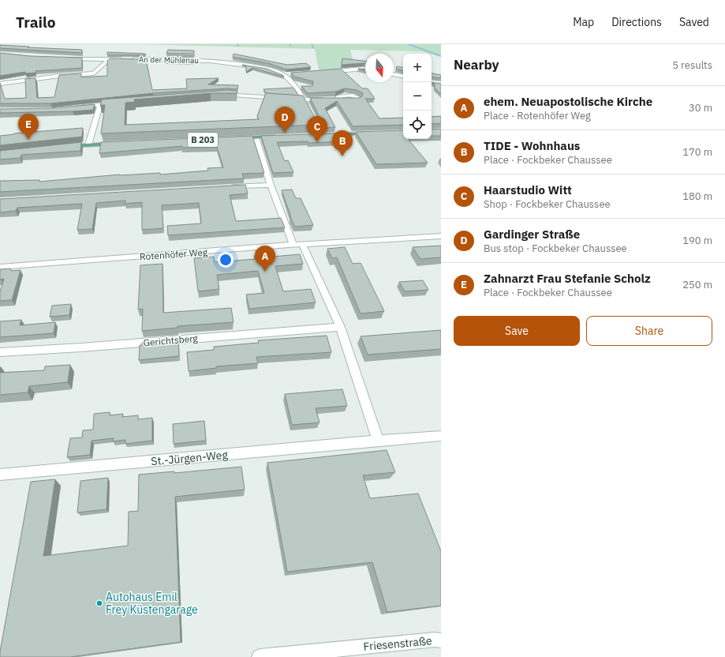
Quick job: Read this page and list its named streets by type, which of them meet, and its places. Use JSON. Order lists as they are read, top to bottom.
{
  "streets": {
    "street": [
      "An der Mühlenau",
      "Rotenhöfer Weg",
      "Gerichtsberg",
      "St.-Jürgen-Weg",
      "Friesenstraße"
    ]
  },
  "places": ["Autohaus Emil Frey Küstengarage"],
  "north": "bottom",
  "page": {
    "header": "Trailo",
    "nav": ["Map", "Directions", "Saved"],
    "heading": ["Nearby", "5 results"],
    "map_buttons": ["+", "−"],
    "list": [
      {
        "mark": "A",
        "name": "ehem. Neuapostolische Kirche",
        "note": "Place · Rotenhöfer Weg",
        "value": "30 m"
      },
      {
        "mark": "B",
        "name": "TIDE - Wohnhaus",
        "note": "Place · Fockbeker Chaussee",
        "value": "170 m"
      },
      {
        "mark": "C",
        "name": "Haarstudio Witt",
        "note": "Shop · Fockbeker Chaussee",
        "value": "180 m"
      },
      {
        "mark": "D",
        "name": "Gardinger Straße",
        "note": "Bus stop · Fockbeker Chaussee",
        "value": "190 m"
      },
      {
        "mark": "E",
        "name": "Zahnarzt Frau Stefanie Scholz",
        "note": "Place · Fockbeker Chaussee",
        "value": "250 m"
      }
    ],
    "pins": [
      "D",
      "E",
      "C",
      "B",
      "A"
    ],
    "buttons": ["Save", "Share"]
  }
}
